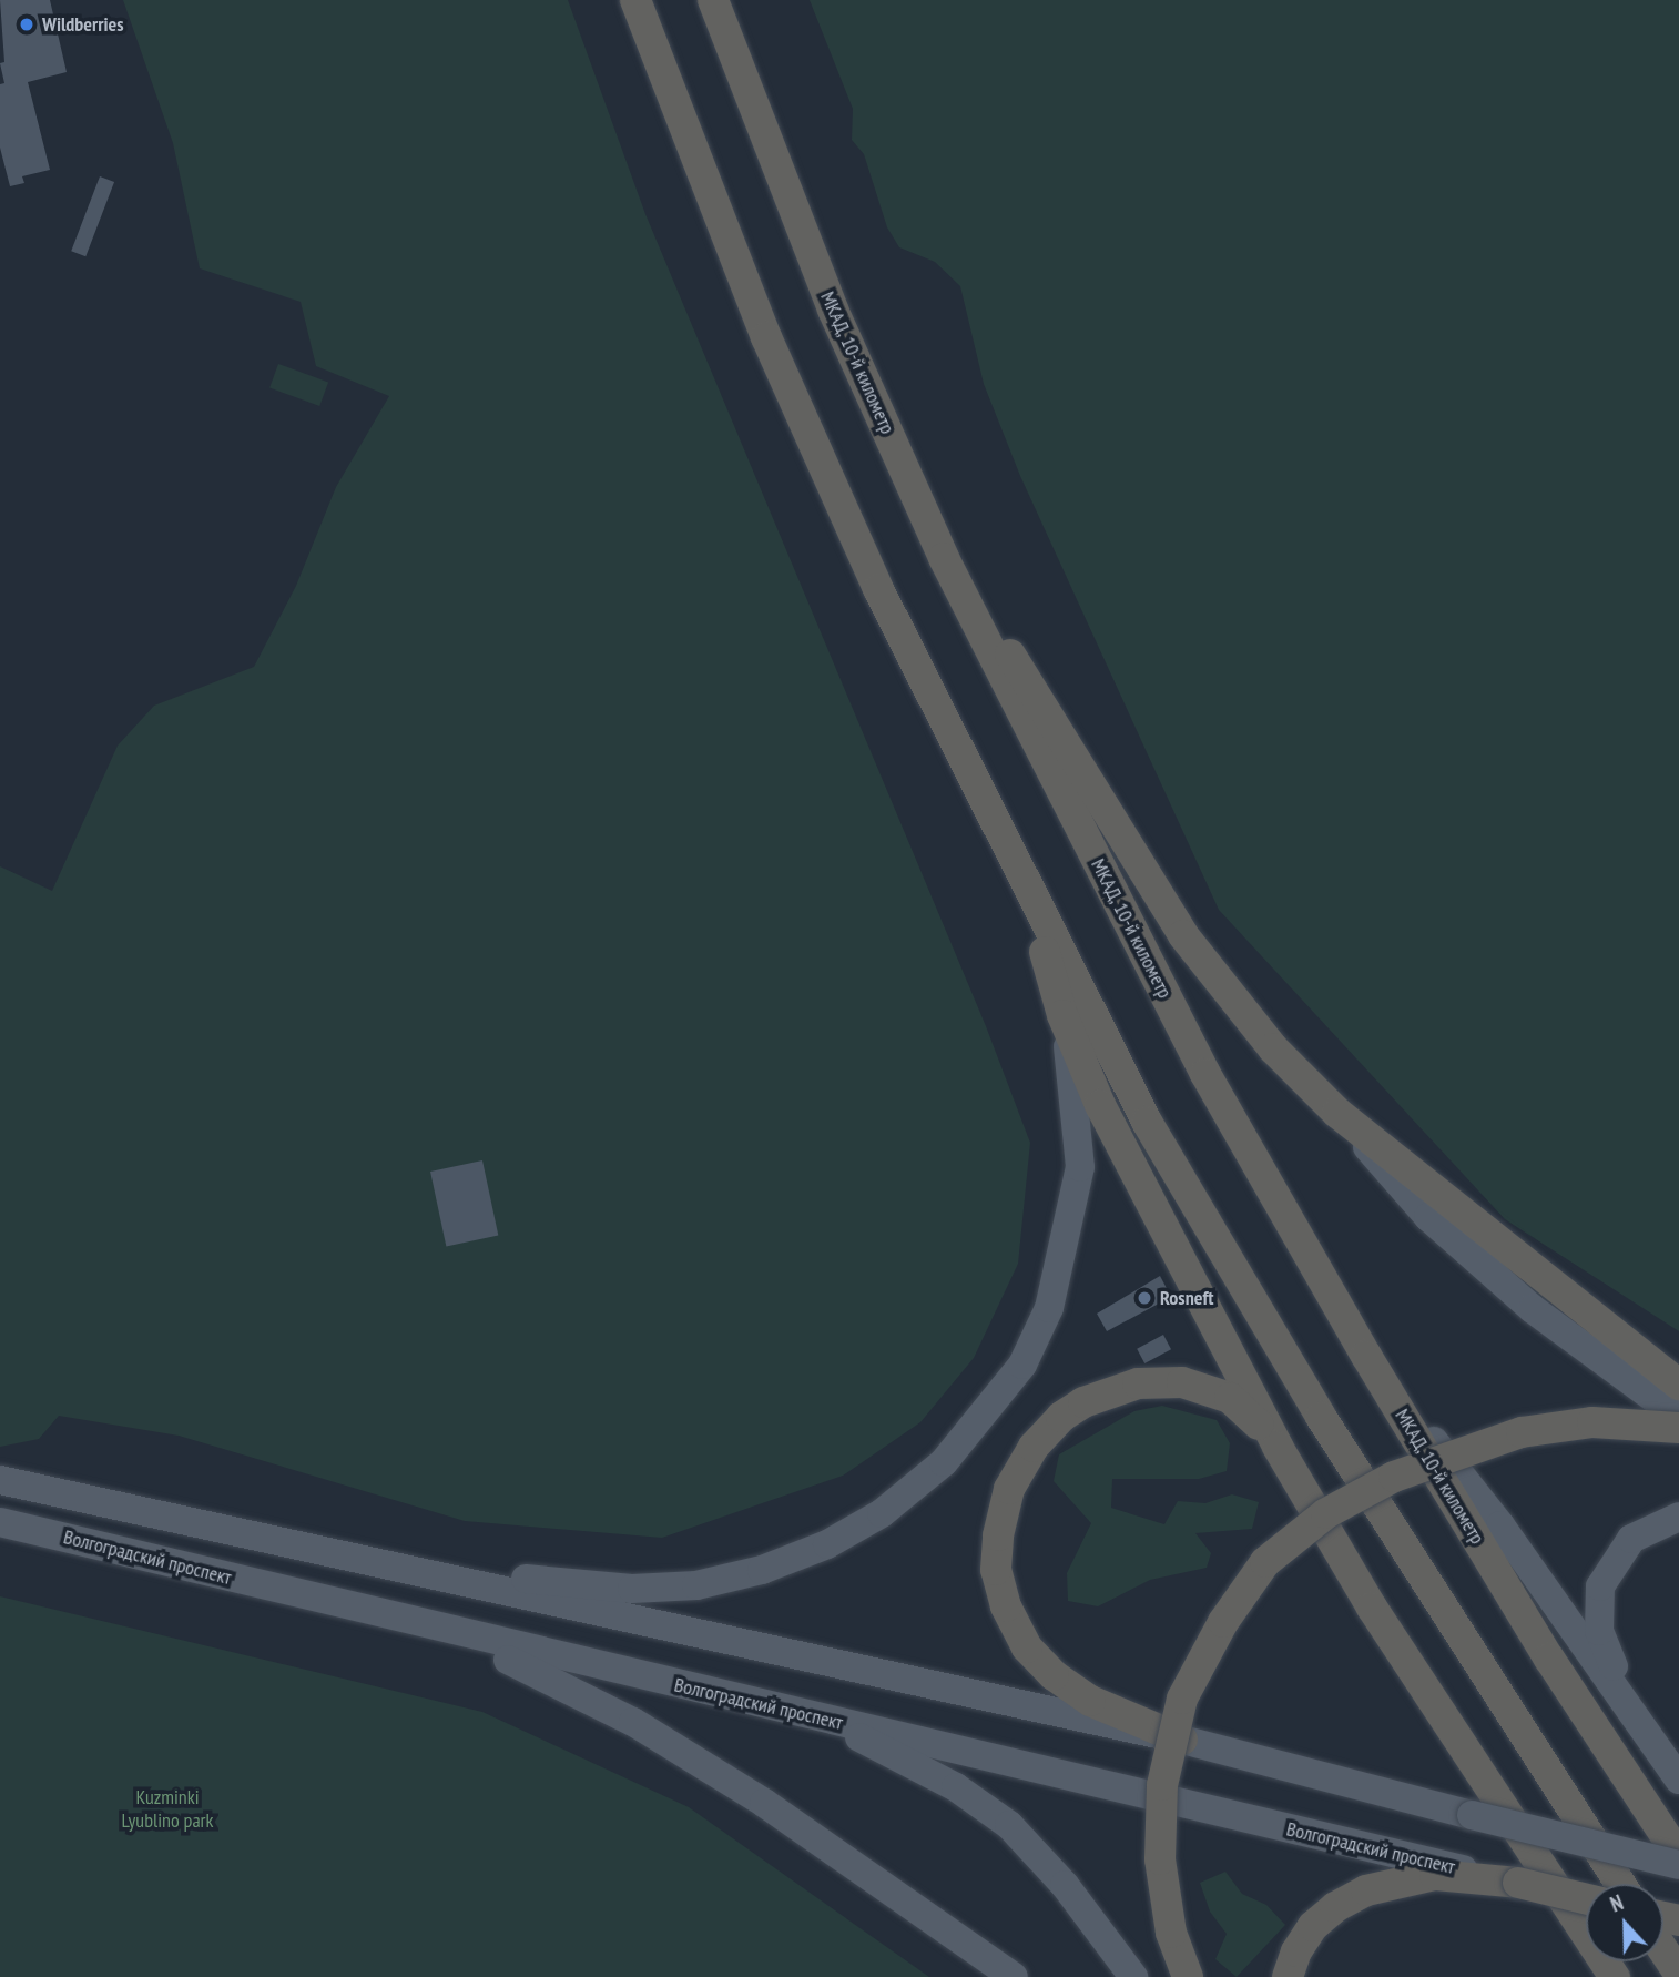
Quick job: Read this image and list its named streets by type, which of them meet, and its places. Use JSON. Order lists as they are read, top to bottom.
{
  "streets": {
    "highway": ["МКАД, 10-й километр"],
    "main road": ["Волгоградский проспект"]
  },
  "parks": ["Kuzminki Lyublino park"],
  "places": ["Wildberries", "Rosneft"],
  "north": "top"
}
